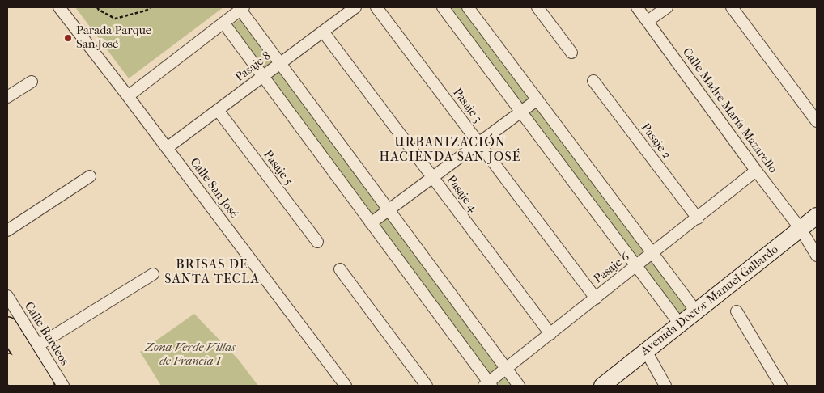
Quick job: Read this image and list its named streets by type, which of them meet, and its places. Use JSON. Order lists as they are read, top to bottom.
{
  "streets": {
    "street": [
      "Pasaje 8",
      "Pasaje 3",
      "Calle Madre María Mazarello",
      "Pasaje 2",
      "Pasaje 5",
      "Calle San José",
      "Pasaje 4",
      "Pasaje 6",
      "Avenida Doctor Manuel Gallardo",
      "Calle Burdeos"
    ]
  },
  "crossings": [
    ["Pasaje 8", "Pasaje 5"],
    ["Pasaje 8", "Calle San José"],
    ["Pasaje 8", "Pasaje 4"],
    ["Pasaje 3", "Pasaje 6"],
    ["Calle Madre María Mazarello", "Pasaje 6"],
    ["Calle Madre María Mazarello", "Avenida Doctor Manuel Gallardo"],
    ["Pasaje 2", "Pasaje 6"],
    ["Pasaje 4", "Pasaje 6"]
  ],
  "districts": ["URBANIZACIÓN HACIENDA SAN JOSÉ", "BRISAS DE SANTA TECLA"],
  "parks": ["Zona Verde Villas de Francia I"],
  "places": ["Parada Parque San José"]
}
